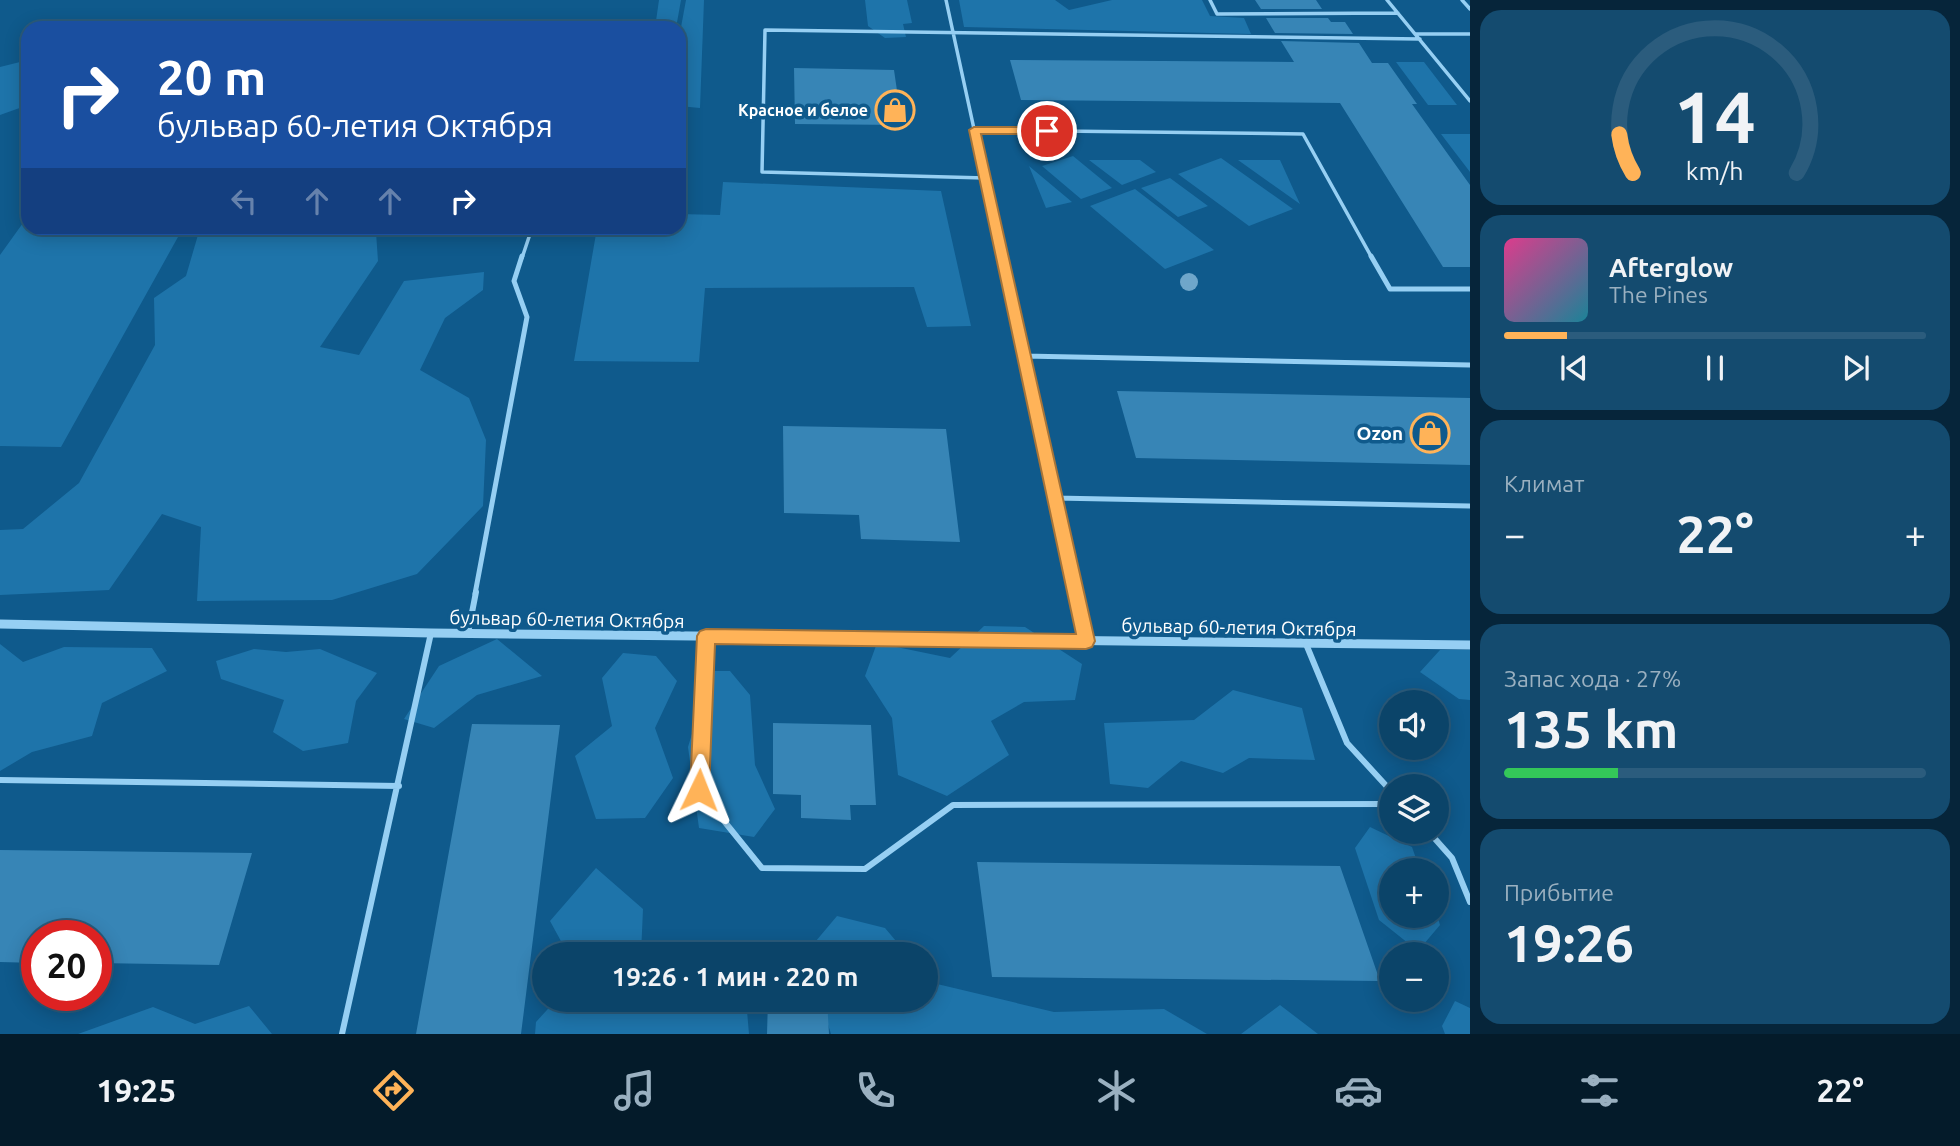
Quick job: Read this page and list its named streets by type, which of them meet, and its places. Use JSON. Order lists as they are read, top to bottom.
{
  "streets": {
    "street": ["бульвар 60-летия Октября"]
  },
  "places": {
    "shop": ["Красное и белое", "Ozon"]
  },
  "page": {
    "turn": ["20 m", "бульвар 60-летия Октября"],
    "song": ["Afterglow", "The Pines"],
    "tile": [
      "Климат",
      ["Запас хода · 27%", "135 km"],
      ["Прибытие", "19:26"]
    ],
    "heat": ["−", "22°", "+"],
    "map_buttons": ["+", "−"],
    "limit": "20",
    "trip": "19:26 · 1 мин · 220 m",
    "tabs": ["19:25", "22°"],
    "gauge": ["14", "km/h"]
  }
}
